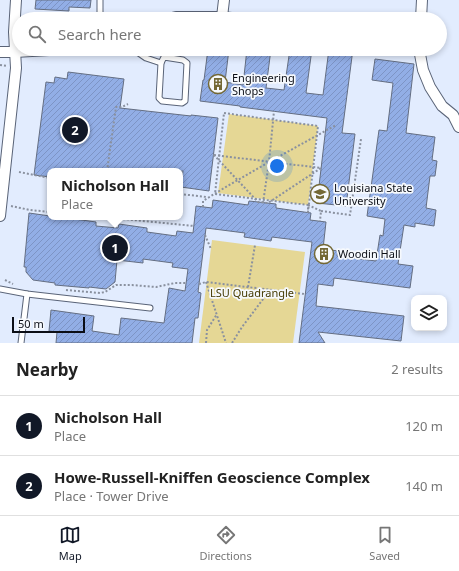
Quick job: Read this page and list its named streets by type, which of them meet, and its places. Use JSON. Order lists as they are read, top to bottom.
{
  "parks": ["LSU Quadrangle"],
  "places": {
    "building": ["Engineering Shops", "Woodin Hall"],
    "school or university": ["Louisiana State University"]
  },
  "scale_bar": "50 m",
  "page": {
    "search": "Search here",
    "pins": ["2", "1"],
    "popup": ["Nicholson Hall", "Place"],
    "scale": "50 m",
    "heading": ["Nearby", "2 results"],
    "list": [
      {
        "mark": "1",
        "name": "Nicholson Hall",
        "note": "Place",
        "value": "120 m"
      },
      {
        "mark": "2",
        "name": "Howe-Russell-Kniffen Geoscience Complex",
        "note": "Place · Tower Drive",
        "value": "140 m"
      }
    ],
    "nav": ["Map", "Directions", "Saved"]
  }
}
